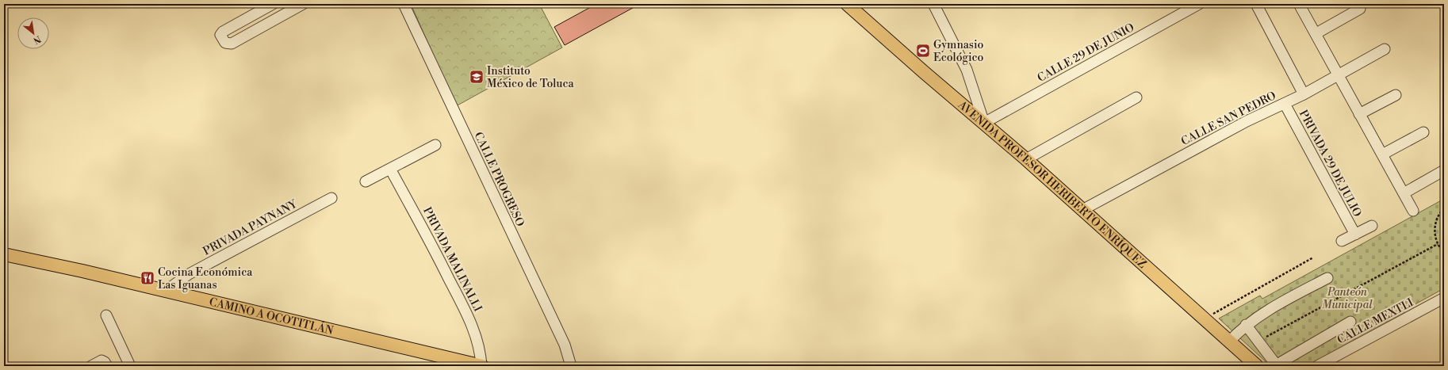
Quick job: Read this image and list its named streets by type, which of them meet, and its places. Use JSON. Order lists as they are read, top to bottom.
{
  "streets": {
    "main road": ["AVENIDA PROFESOR HERIBERTO ENRÍQUEZ", "CAMINO A OCOTITLÁN"],
    "street": [
      "CALLE 29 DE JUNIO",
      "CALLE SAN PEDRO",
      "PRIVADA 29 DE JULIO",
      "CALLE PROGRESO",
      "PRIVADA PAYNANY",
      "PRIVADA MALINALLI",
      "CALLE MEXTLI"
    ]
  },
  "crossings": [
    ["CALLE 29 DE JUNIO", "AVENIDA PROFESOR HERIBERTO ENRÍQUEZ"],
    ["CALLE SAN PEDRO", "PRIVADA 29 DE JULIO"],
    ["CALLE SAN PEDRO", "AVENIDA PROFESOR HERIBERTO ENRÍQUEZ"],
    ["PRIVADA PAYNANY", "CAMINO A OCOTITLÁN"],
    ["PRIVADA MALINALLI", "CAMINO A OCOTITLÁN"]
  ],
  "parks": ["Panteón Municipal"],
  "places": {
    "sports": ["Gymnasio Ecológico"],
    "school or university": ["Instituto México de Toluca"],
    "restaurant": ["Cocina Económica Las Iguanas"]
  },
  "north": "bottom right"
}
